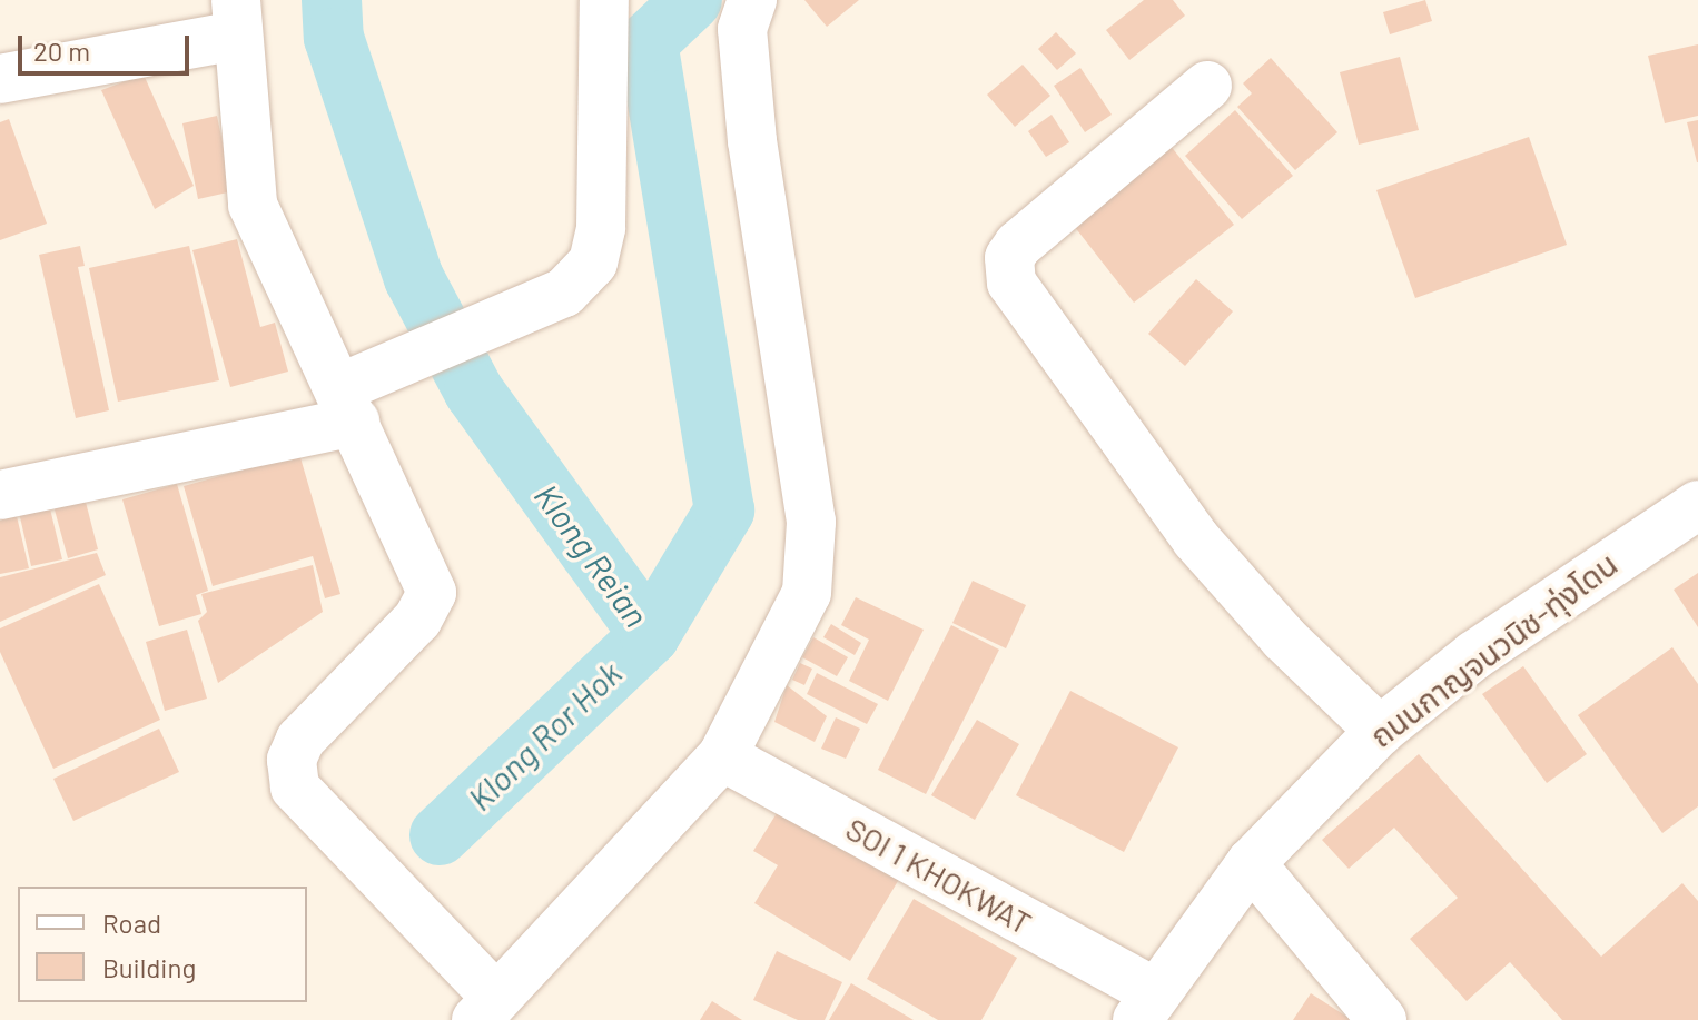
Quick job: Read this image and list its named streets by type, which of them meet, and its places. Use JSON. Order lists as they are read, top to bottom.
{
  "streets": {
    "street": ["ถนนกาญจนวนิช-ทุ่งโดน", "SOI 1 KHOKWAT"]
  },
  "crossings": [
    ["ถนนกาญจนวนิช-ทุ่งโดน", "SOI 1 KHOKWAT"]
  ],
  "water": ["Klong Reian", "Klong Ror Hok"],
  "legend": ["Road", "Building"],
  "scale_bar": "20 m"
}
